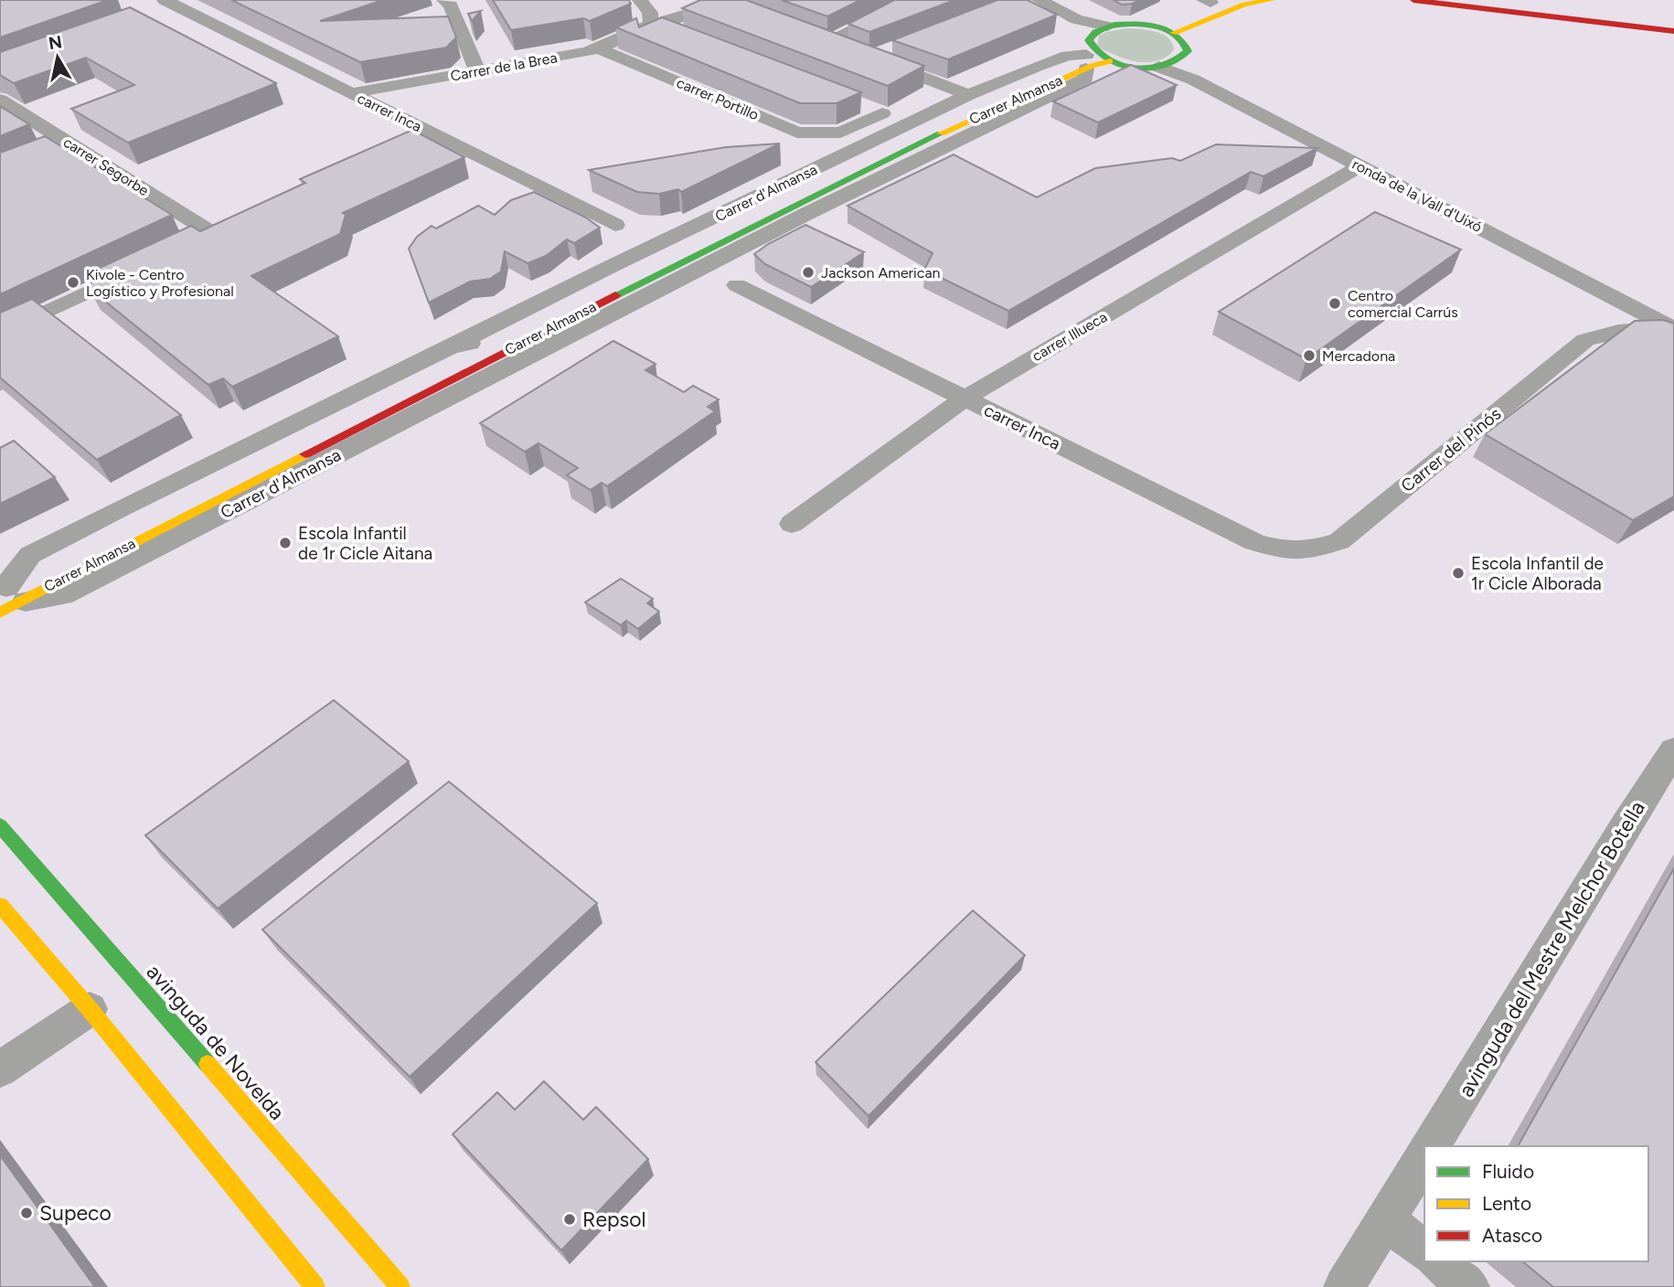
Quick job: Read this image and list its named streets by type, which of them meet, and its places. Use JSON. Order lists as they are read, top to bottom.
{
  "streets": {
    "main road": ["Carrer Almansa", "Carrer d'Almansa", "avinguda de Novelda"],
    "street": [
      "Carrer de la Brea",
      "carrer Portillo",
      "carrer Inca",
      "carrer Segorbe",
      "ronda de la Vall d'Uixó",
      "carrer Illueca",
      "Carrer del Pinós",
      "avinguda del Mestre Melchor Botella"
    ]
  },
  "crossings": [
    ["Carrer de la Brea", "carrer Portillo"],
    ["Carrer de la Brea", "carrer Inca"],
    ["Carrer Almansa", "Carrer d'Almansa"],
    ["carrer Inca", "carrer Illueca"],
    ["carrer Inca", "Carrer del Pinós"],
    ["ronda de la Vall d'Uixó", "carrer Illueca"],
    ["ronda de la Vall d'Uixó", "Carrer del Pinós"]
  ],
  "places": [
    "Jackson American",
    "Kivole - Centro Logístico y Profesional",
    "Centro comercial Carrús",
    "Mercadona",
    "Escola Infantil de 1r Cicle Aitana",
    "Escola Infantil de 1r Cicle Alborada",
    "Supeco",
    "Repsol"
  ],
  "legend": ["Fluido", "Lento", "Atasco"],
  "north": "top"
}
